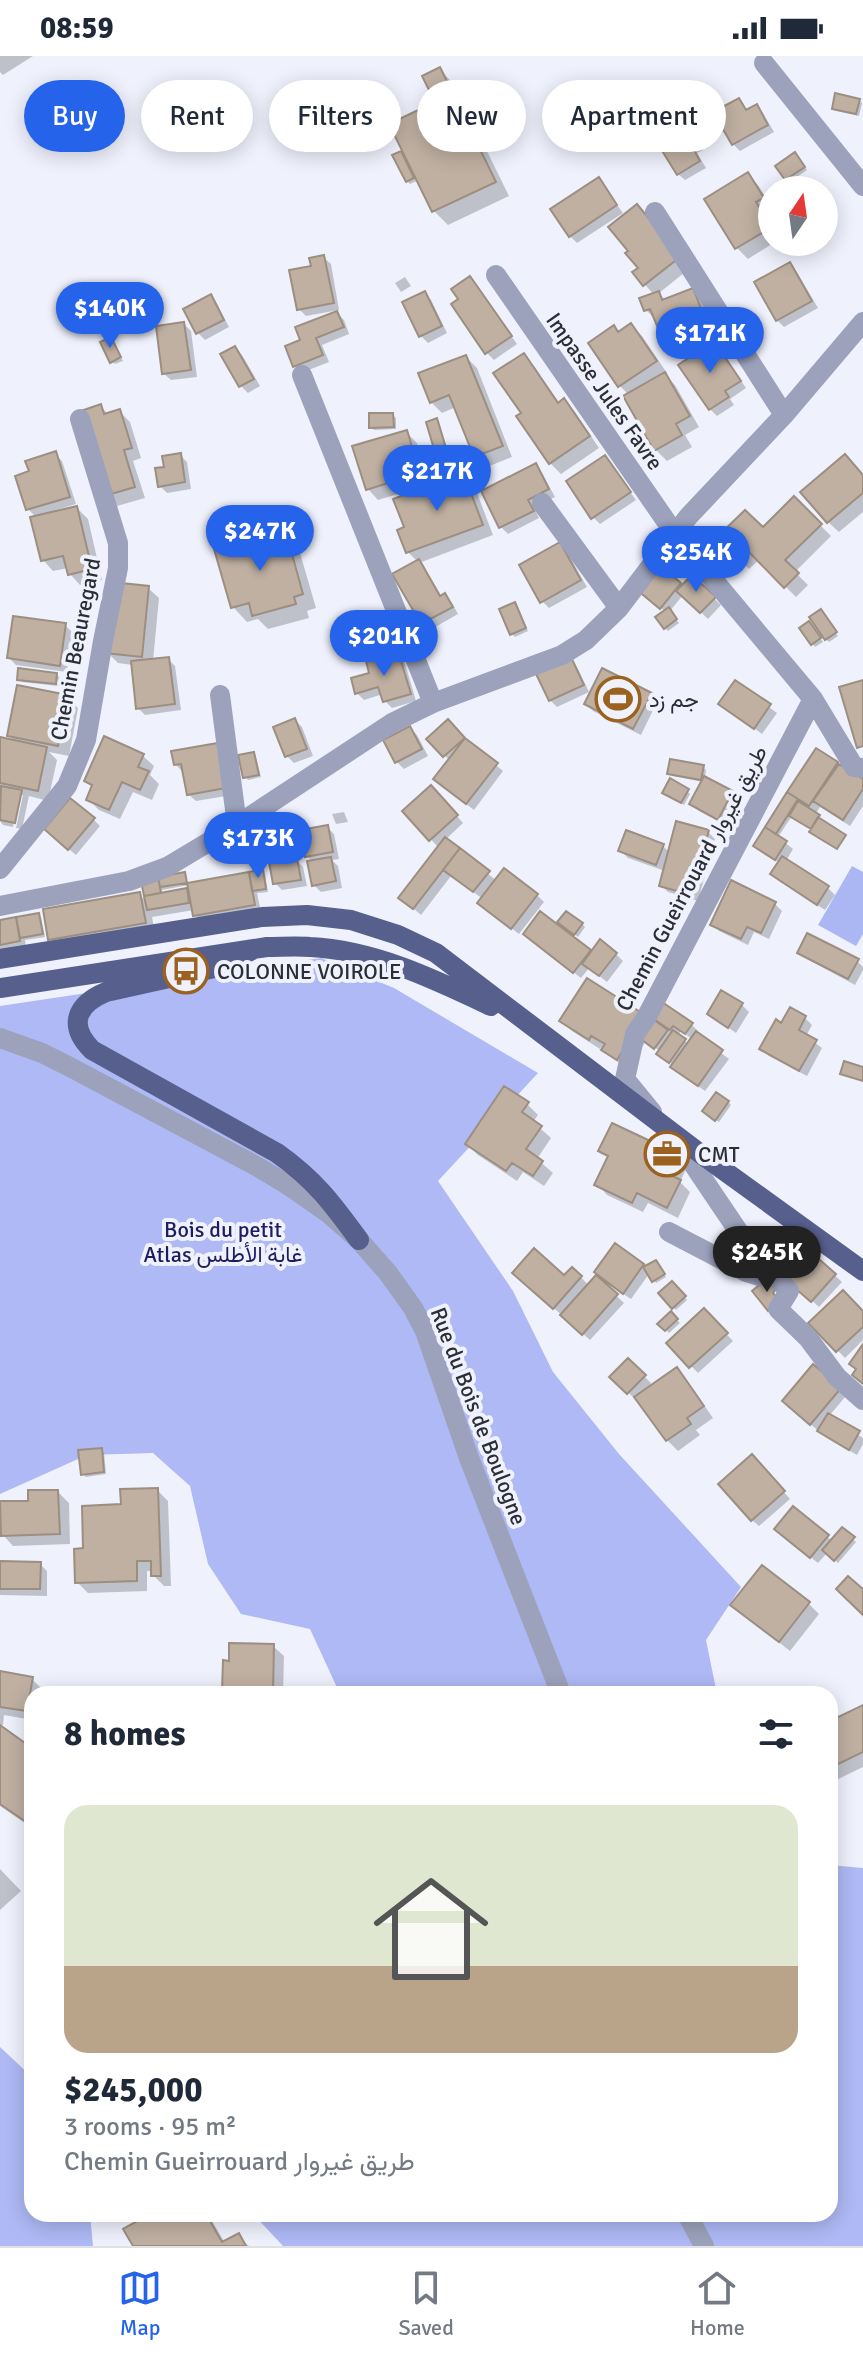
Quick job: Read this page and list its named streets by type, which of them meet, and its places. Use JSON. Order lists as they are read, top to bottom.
{
  "streets": {
    "street": [
      "Impasse Jules Favre",
      "Chemin Beauregard",
      "Chemin Gueirrouard طريق غيروار",
      "Rue du Bois de Boulogne"
    ]
  },
  "crossings": [
    ["Impasse Jules Favre", "Chemin Gueirrouard طريق غيروار"]
  ],
  "parks": ["Bois du petit Atlas غابة الأطلس"],
  "places": {
    "sports": ["جم زد"],
    "bus stop": ["COLONNE VOIROLE"],
    "office": ["CMT"]
  },
  "north": "top",
  "page": {
    "status": "08:59",
    "chip": [
      "Buy",
      "Rent",
      "Filters",
      "New",
      "Apartment"
    ],
    "price": [
      "$140K",
      "$171K",
      "$217K",
      "$247K",
      "$254K",
      "$201K",
      "$173K",
      "$245K"
    ],
    "heading": "8 homes",
    "list": [
      {
        "name": "$245,000",
        "note": "3 rooms · 95 m² · Chemin Gueirrouard طريق غيروار"
      }
    ],
    "tabs": ["Map", "Saved", "Home"]
  }
}
